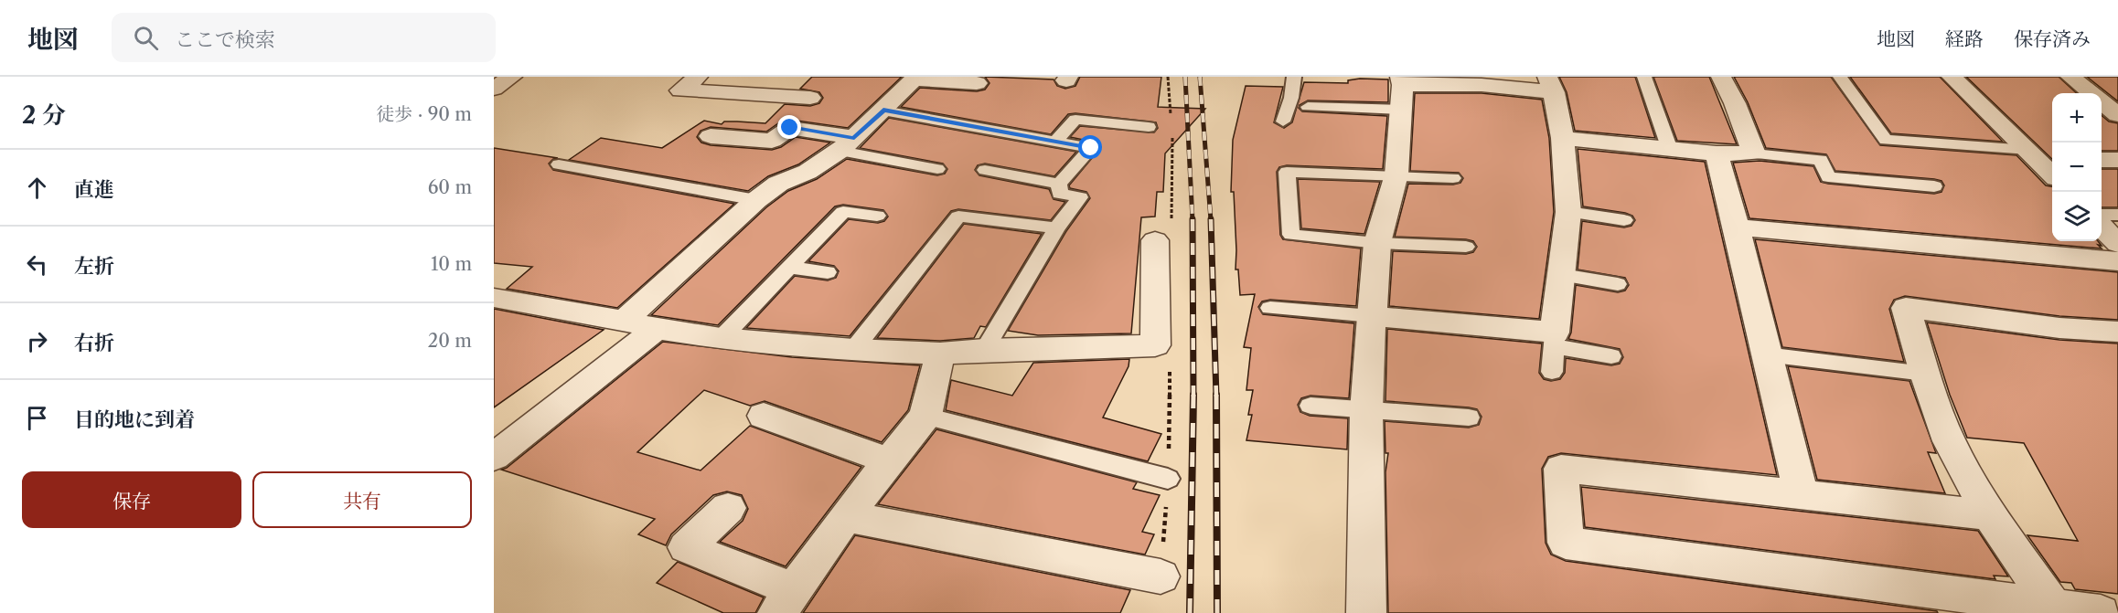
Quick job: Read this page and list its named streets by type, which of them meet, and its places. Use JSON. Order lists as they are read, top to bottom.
{
  "page": {
    "header": "地図",
    "search": "ここで検索",
    "nav": ["地図", "経路", "保存済み"],
    "heading": ["2 分", "徒歩 · 90 m"],
    "map_buttons": ["+", "−"],
    "list": [
      ["直進", "60 m"],
      ["左折", "10 m"],
      ["右折", "20 m"],
      "目的地に到着"
    ],
    "buttons": ["保存", "共有"]
  }
}
